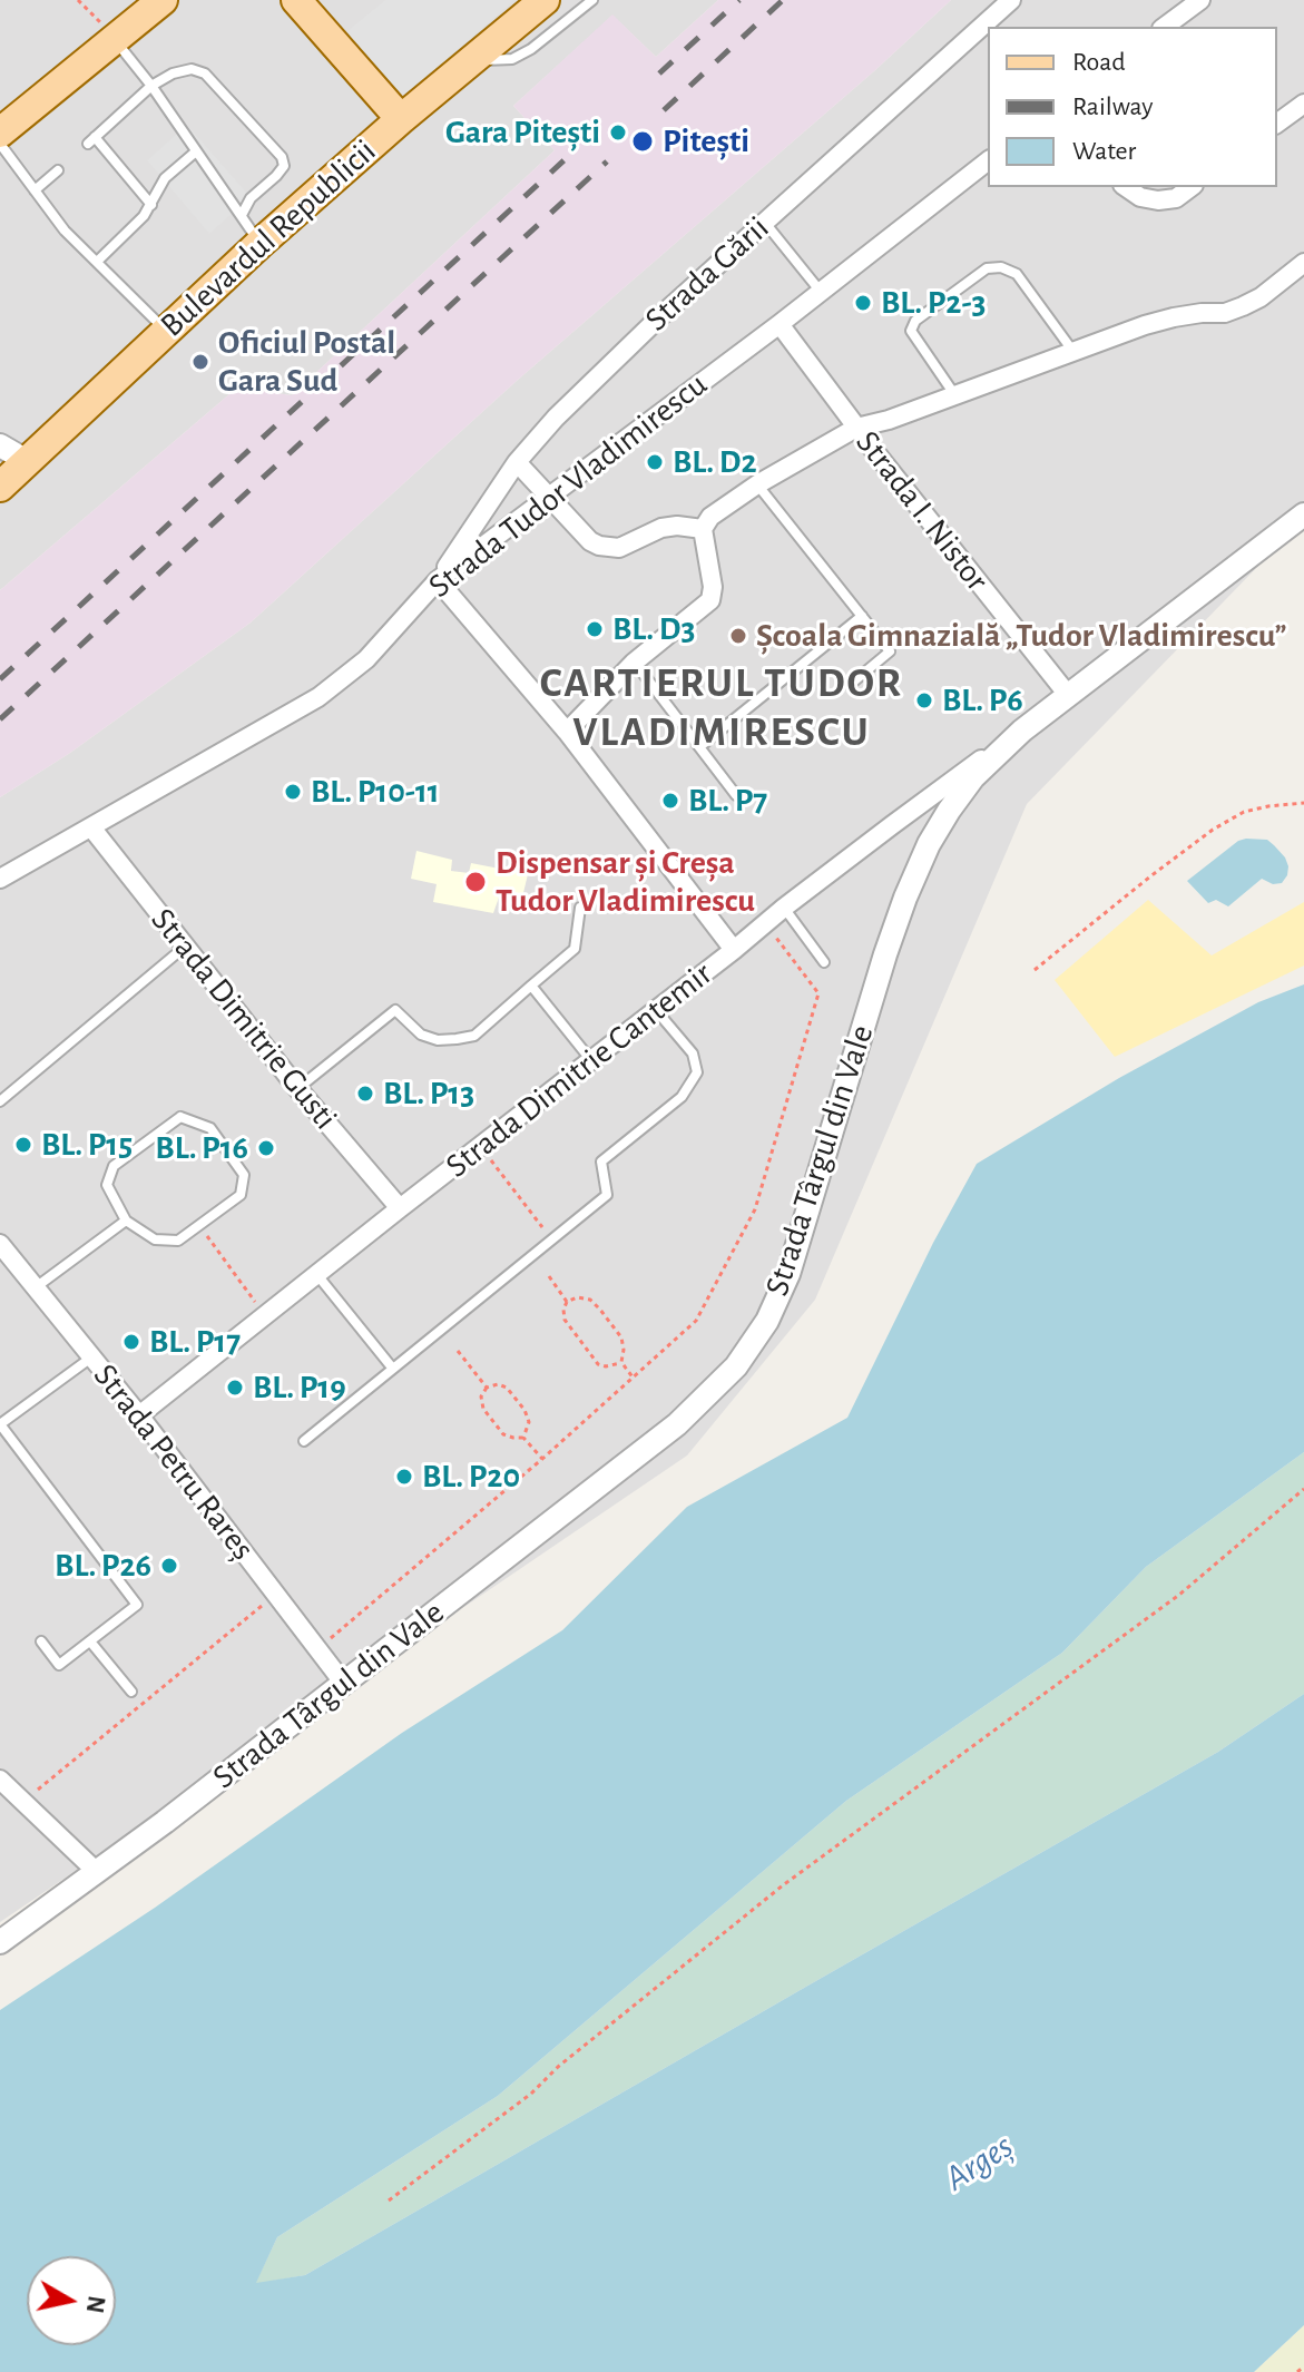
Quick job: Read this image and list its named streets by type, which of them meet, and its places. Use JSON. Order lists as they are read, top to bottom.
{
  "streets": {
    "main road": ["Bulevardul Republicii"],
    "street": [
      "Strada Gării",
      "Strada Tudor Vladimirescu",
      "Strada I. Nistor",
      "Strada Dimitrie Gusti",
      "Strada Dimitrie Cantemir",
      "Strada Târgul din Vale",
      "Strada Petru Rareș"
    ]
  },
  "crossings": [
    ["Strada Gării", "Strada Tudor Vladimirescu"],
    ["Strada Tudor Vladimirescu", "Strada I. Nistor"],
    ["Strada Tudor Vladimirescu", "Strada Dimitrie Gusti"],
    ["Strada I. Nistor", "Strada Târgul din Vale"],
    ["Strada Dimitrie Gusti", "Strada Dimitrie Cantemir"],
    ["Strada Dimitrie Cantemir", "Strada Târgul din Vale"],
    ["Strada Dimitrie Cantemir", "Strada Petru Rareș"],
    ["Strada Târgul din Vale", "Strada Petru Rareș"]
  ],
  "districts": ["CARTIERUL TUDOR VLADIMIRESCU"],
  "water": ["Argeș"],
  "places": [
    "Gara Pitești",
    "Pitești",
    "BL. P2-3",
    "Oficiul Postal Gara Sud",
    "BL. D2",
    "BL. D3",
    "Școala Gimnazială „Tudor Vladimirescu”",
    "BL. P6",
    "BL. P10-11",
    "BL. P7",
    "Dispensar și Creșa Tudor Vladimirescu",
    "BL. P13",
    "BL. P15",
    "BL. P16",
    "BL. P17",
    "BL. P19",
    "BL. P20",
    "BL. P26"
  ],
  "legend": ["Road", "Railway", "Water"],
  "north": "right"
}
